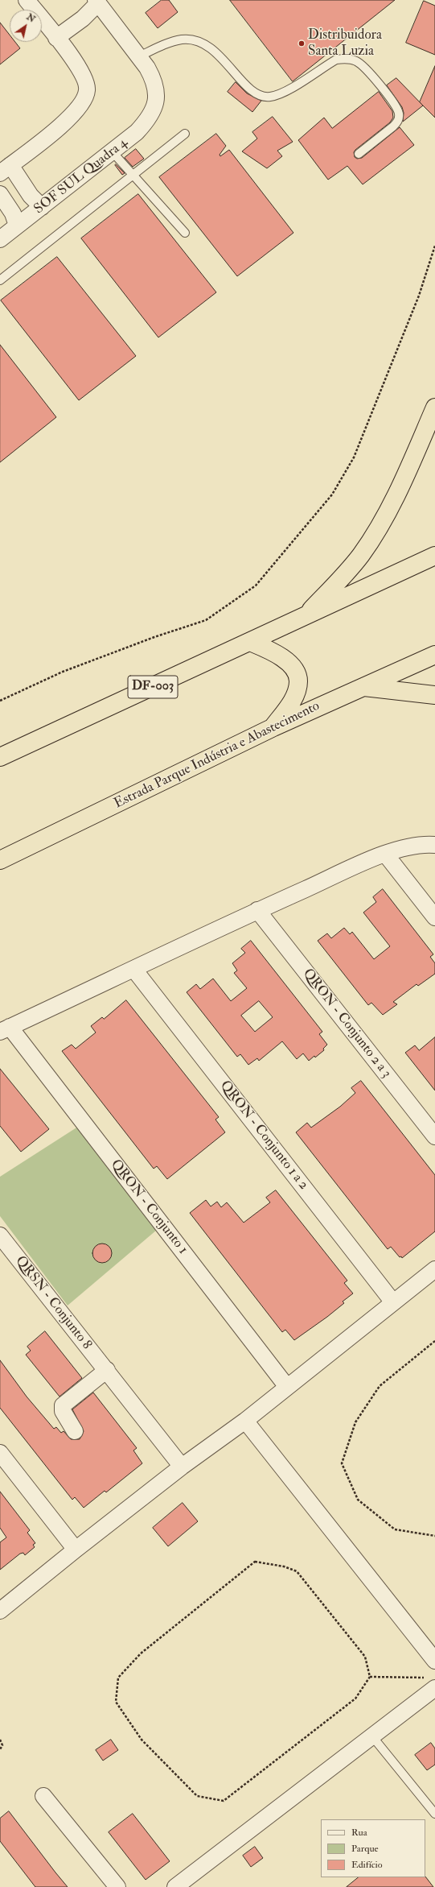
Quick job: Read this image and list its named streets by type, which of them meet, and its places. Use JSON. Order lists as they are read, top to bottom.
{
  "streets": {
    "highway": ["DF-003", "Estrada Parque Indústria e Abastecimento"],
    "street": [
      "SOF SUL Quadra 4",
      "QRON - Conjunto 2 a 3",
      "QRON - Conjunto 1 a 2",
      "QRON - Conjunto 1",
      "QRSN - Conjunto 8"
    ]
  },
  "places": ["Distribuidora Santa Luzia"],
  "legend": ["Rua", "Parque", "Edifício"],
  "north": "top right"
}
